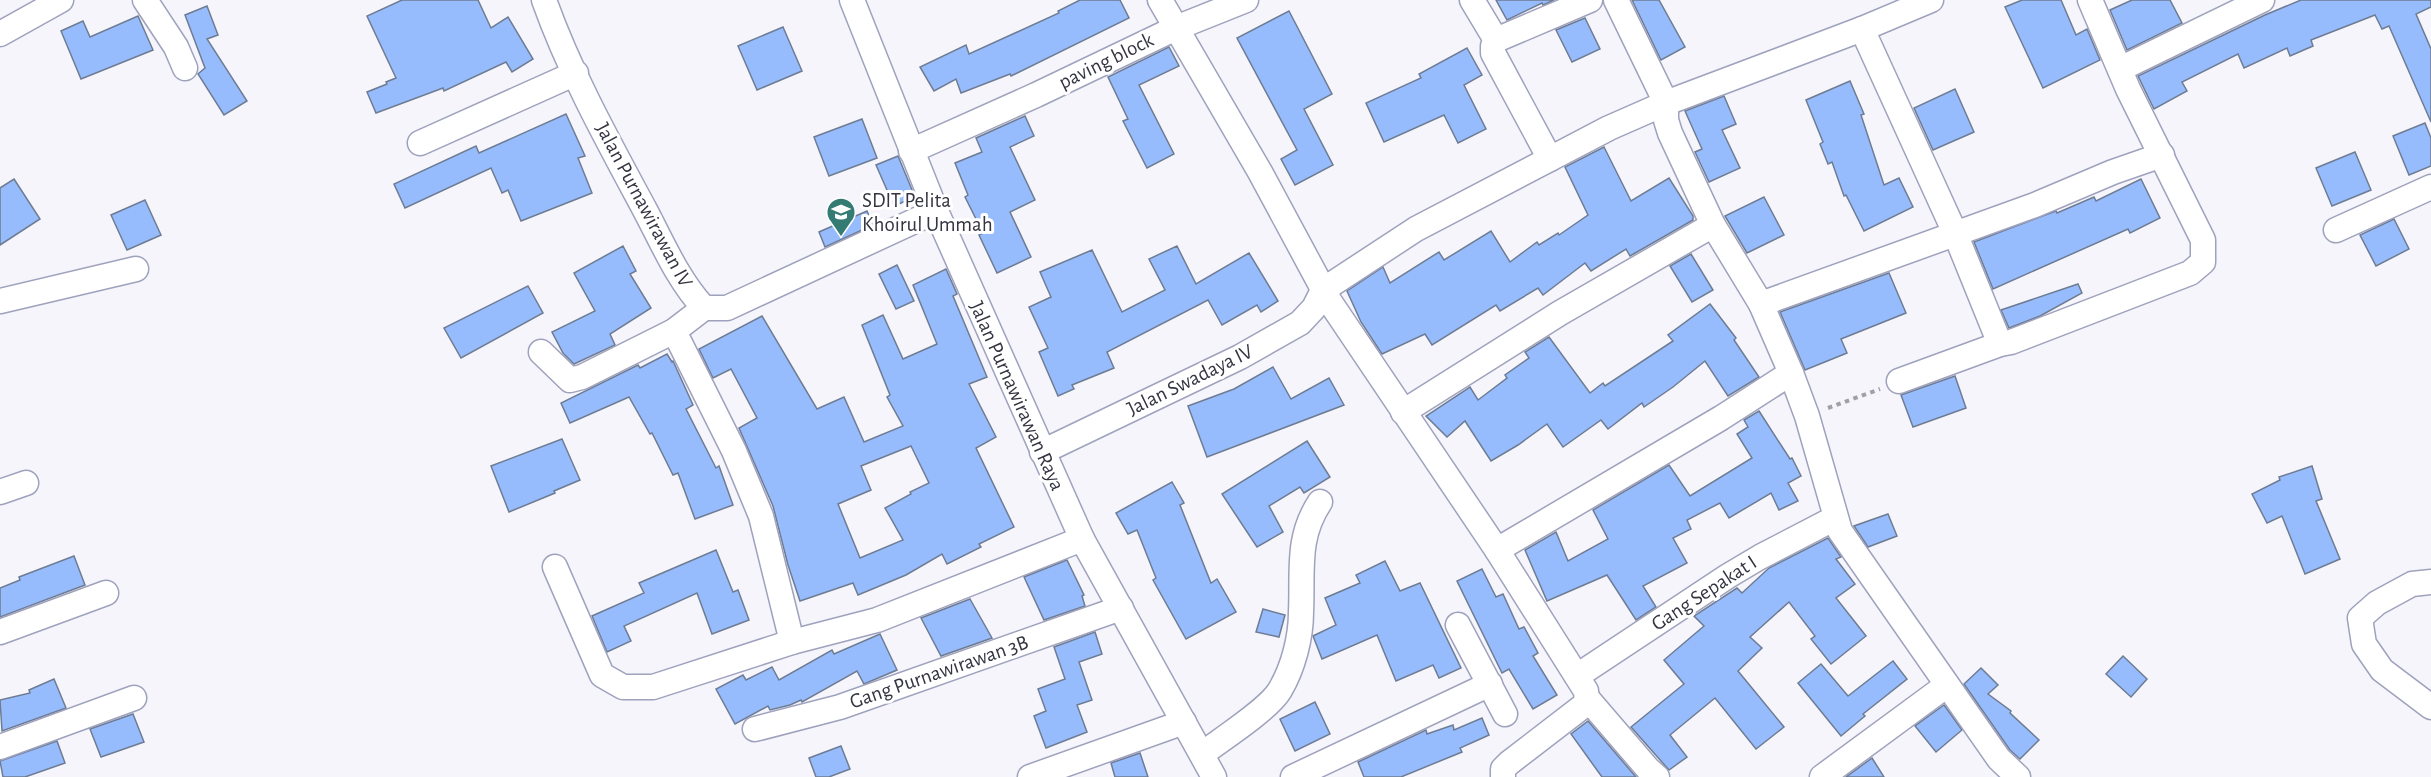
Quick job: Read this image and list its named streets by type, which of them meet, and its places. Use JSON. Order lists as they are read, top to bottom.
{
  "streets": {
    "street": [
      "paving block",
      "Jalan Purnawirawan IV",
      "Jalan Swadaya IV",
      "Jalan Purnawirawan Raya",
      "Gang Sepakat I",
      "Gang Purnawirawan 3B"
    ]
  },
  "crossings": [
    ["paving block", "Jalan Purnawirawan Raya"],
    ["Jalan Purnawirawan IV", "Jalan Purnawirawan Raya"],
    ["Jalan Swadaya IV", "Jalan Purnawirawan Raya"],
    ["Jalan Purnawirawan Raya", "Gang Purnawirawan 3B"]
  ],
  "places": {
    "school or university": ["SDIT Pelita Khoirul Ummah"]
  }
}
